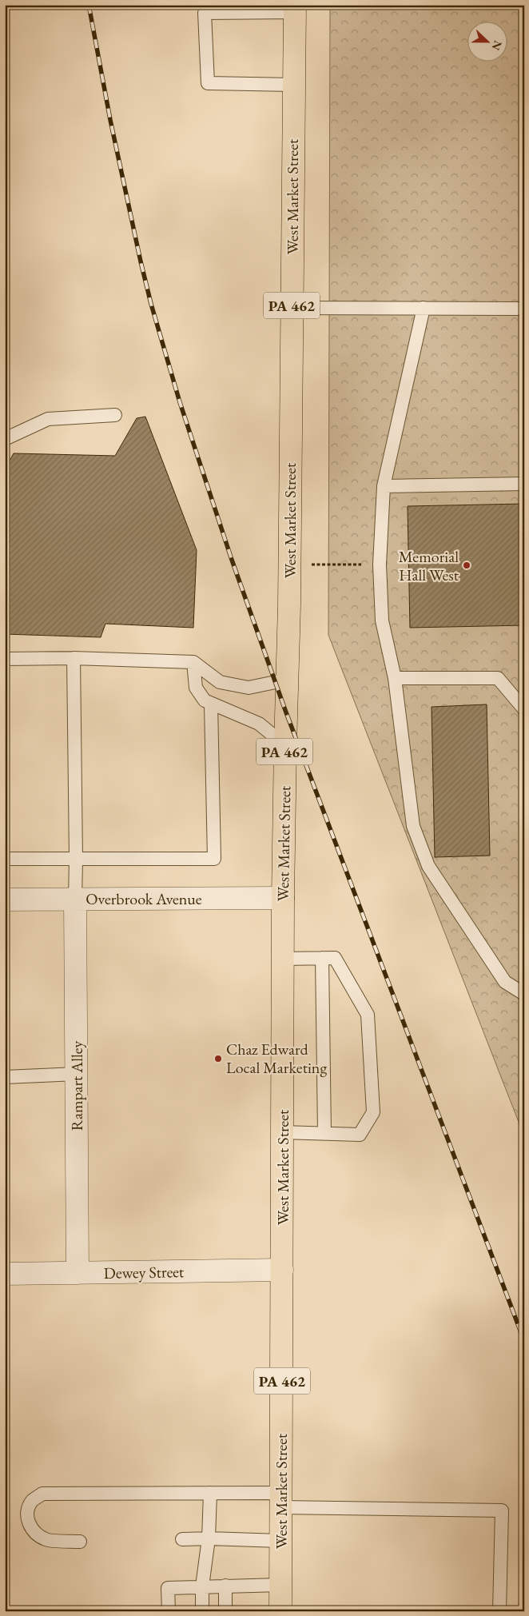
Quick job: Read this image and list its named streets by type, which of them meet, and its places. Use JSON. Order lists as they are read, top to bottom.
{
  "streets": {
    "main road": ["West Market Street", "PA 462"],
    "street": ["Overbrook Avenue", "Rampart Alley", "Dewey Street"]
  },
  "crossings": [
    ["West Market Street", "Overbrook Avenue"],
    ["West Market Street", "Dewey Street"],
    ["Overbrook Avenue", "Rampart Alley"],
    ["Rampart Alley", "Dewey Street"]
  ],
  "places": ["Memorial Hall West", "Chaz Edward Local Marketing"],
  "north": "right"
}
